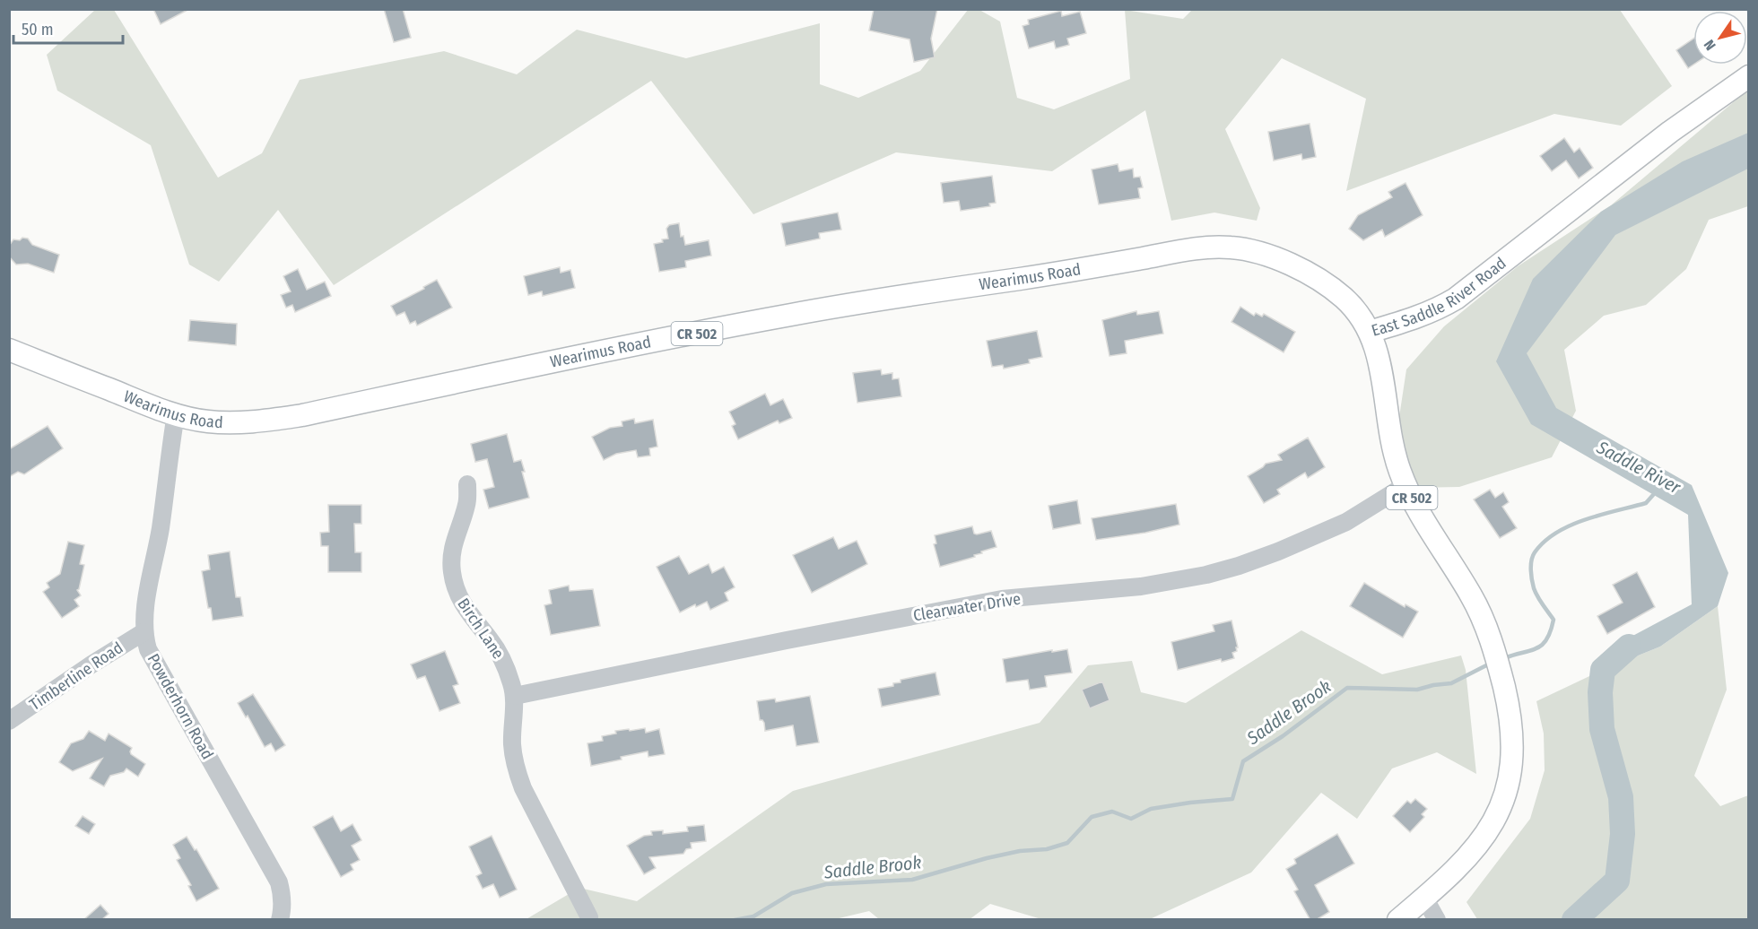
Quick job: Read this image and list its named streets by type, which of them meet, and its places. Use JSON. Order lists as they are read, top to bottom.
{
  "streets": {
    "main road": ["Wearimus Road", "East Saddle River Road", "CR 502"],
    "street": [
      "Clearwater Drive",
      "Birch Lane",
      "Timberline Road",
      "Powderhorn Road"
    ]
  },
  "crossings": [
    ["Wearimus Road", "East Saddle River Road"],
    ["Wearimus Road", "Powderhorn Road"],
    ["East Saddle River Road", "Clearwater Drive"],
    ["Clearwater Drive", "Birch Lane"],
    ["Timberline Road", "Powderhorn Road"]
  ],
  "water": ["Saddle River", "Saddle Brook"],
  "scale_bar": "50 m",
  "north": "bottom left"
}
